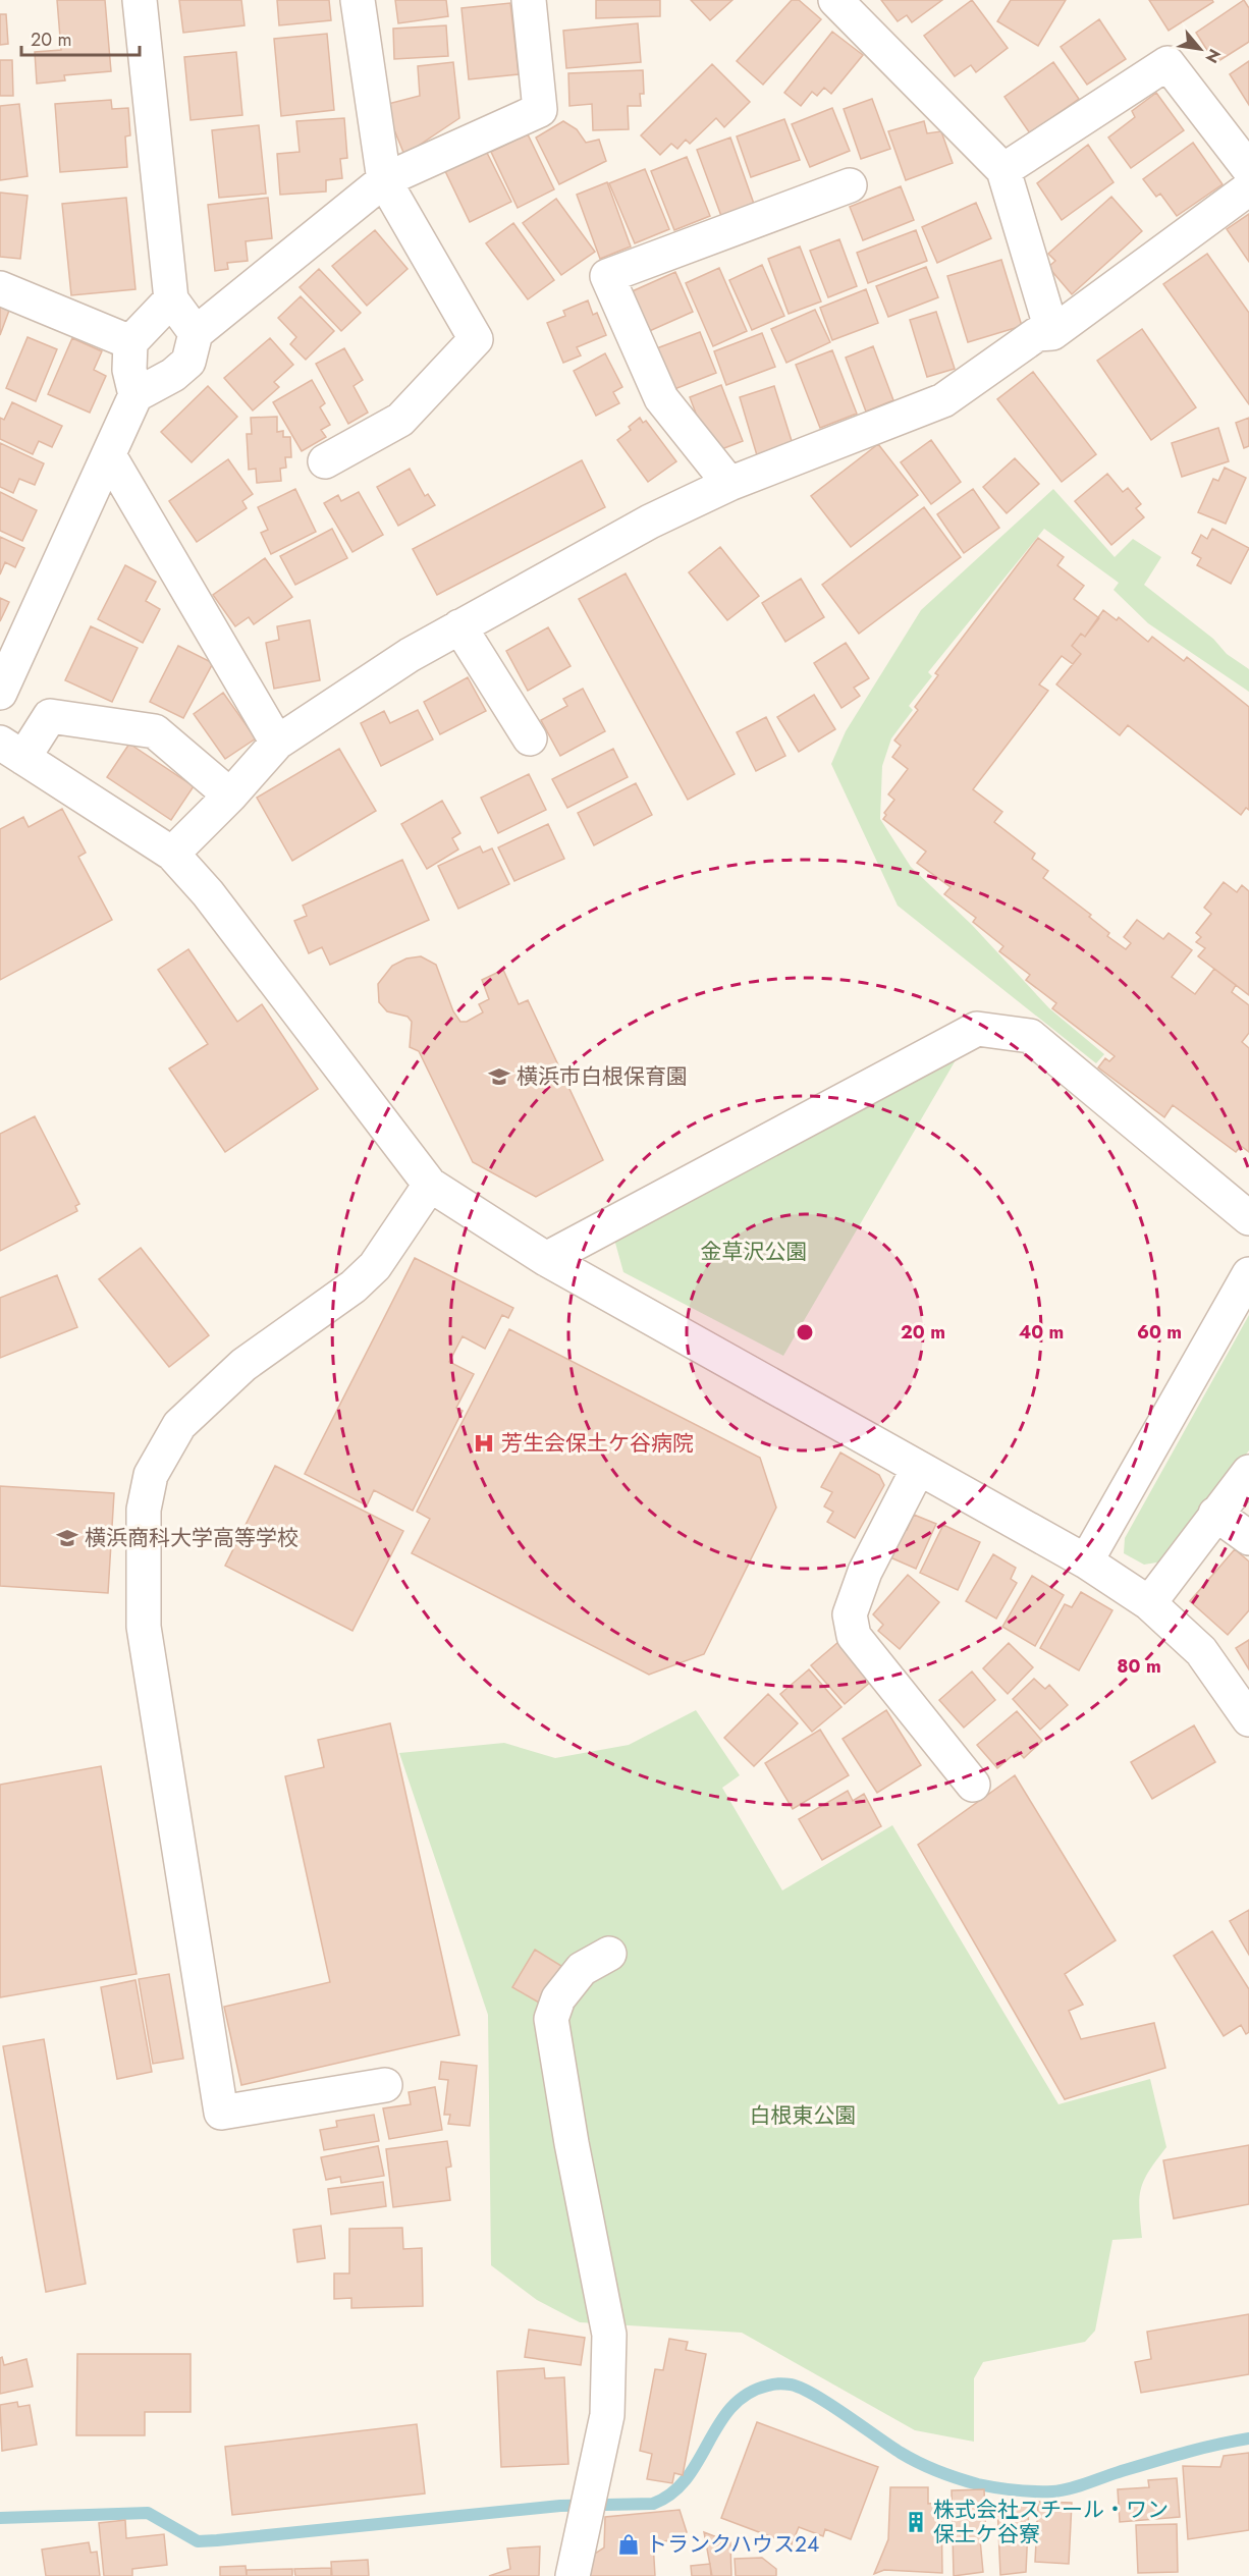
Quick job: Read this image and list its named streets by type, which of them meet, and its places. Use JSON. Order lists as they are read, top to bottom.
{
  "parks": ["金草沢公園", "白根東公園"],
  "places": {
    "school or university": ["横浜市白根保育園", "横浜商科大学高等学校"],
    "hospital": ["芳生会保土ケ谷病院"],
    "building": ["株式会社スチール・ワン 保土ケ谷寮"],
    "shop": ["トランクハウス24"]
  },
  "scale_bar": "20 m",
  "north": "bottom right",
  "rings": [
    "20 m",
    "40 m",
    "60 m",
    "80 m"
  ]
}
